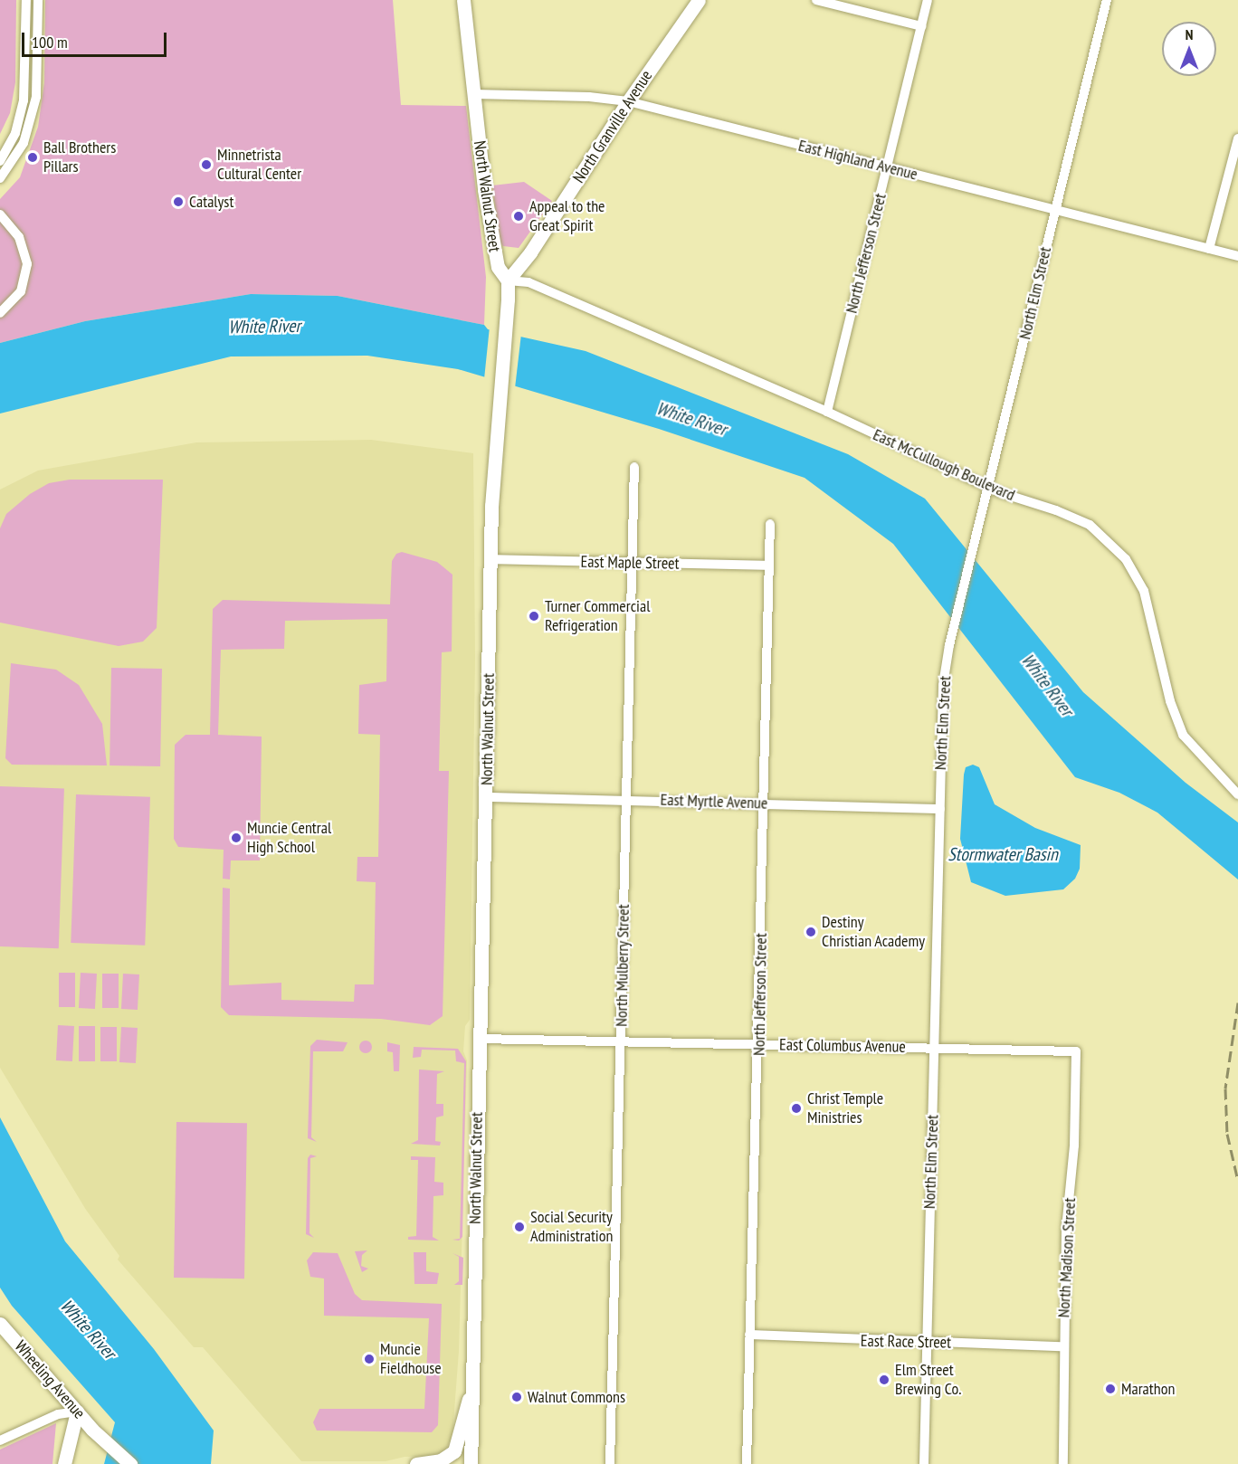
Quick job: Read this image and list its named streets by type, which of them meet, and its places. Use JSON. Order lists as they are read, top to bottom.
{
  "streets": {
    "main road": ["North Granville Avenue", "North Walnut Street", "Wheeling Avenue"],
    "street": [
      "East Highland Avenue",
      "North Jefferson Street",
      "North Elm Street",
      "East McCullough Boulevard",
      "East Maple Street",
      "East Myrtle Avenue",
      "North Mulberry Street",
      "East Columbus Avenue",
      "North Madison Street",
      "East Race Street"
    ]
  },
  "crossings": [
    ["North Granville Avenue", "East Highland Avenue"],
    ["North Granville Avenue", "North Walnut Street"],
    ["North Granville Avenue", "East McCullough Boulevard"],
    ["East Highland Avenue", "North Walnut Street"],
    ["East Highland Avenue", "North Jefferson Street"],
    ["East Highland Avenue", "North Elm Street"],
    ["North Walnut Street", "East McCullough Boulevard"],
    ["North Walnut Street", "East Maple Street"],
    ["North Walnut Street", "East Myrtle Avenue"],
    ["North Walnut Street", "East Columbus Avenue"],
    ["North Jefferson Street", "East McCullough Boulevard"],
    ["North Jefferson Street", "East Maple Street"],
    ["North Jefferson Street", "East Myrtle Avenue"],
    ["North Jefferson Street", "East Columbus Avenue"],
    ["North Jefferson Street", "East Race Street"],
    ["North Elm Street", "East McCullough Boulevard"],
    ["North Elm Street", "East Myrtle Avenue"],
    ["North Elm Street", "East Columbus Avenue"],
    ["North Elm Street", "East Race Street"],
    ["East Maple Street", "North Mulberry Street"],
    ["East Myrtle Avenue", "North Mulberry Street"],
    ["North Mulberry Street", "East Columbus Avenue"],
    ["East Columbus Avenue", "North Madison Street"],
    ["North Madison Street", "East Race Street"]
  ],
  "water": ["White River", "Stormwater Basin"],
  "places": [
    "Ball Brothers Pillars",
    "Minnetrista Cultural Center",
    "Catalyst",
    "Appeal to the Great Spirit",
    "Turner Commercial Refrigeration",
    "Muncie Central High School",
    "Destiny Christian Academy",
    "Christ Temple Ministries",
    "Social Security Administration",
    "Muncie Fieldhouse",
    "Elm Street Brewing Co.",
    "Marathon",
    "Walnut Commons"
  ],
  "scale_bar": "100 m",
  "north": "top"
}
